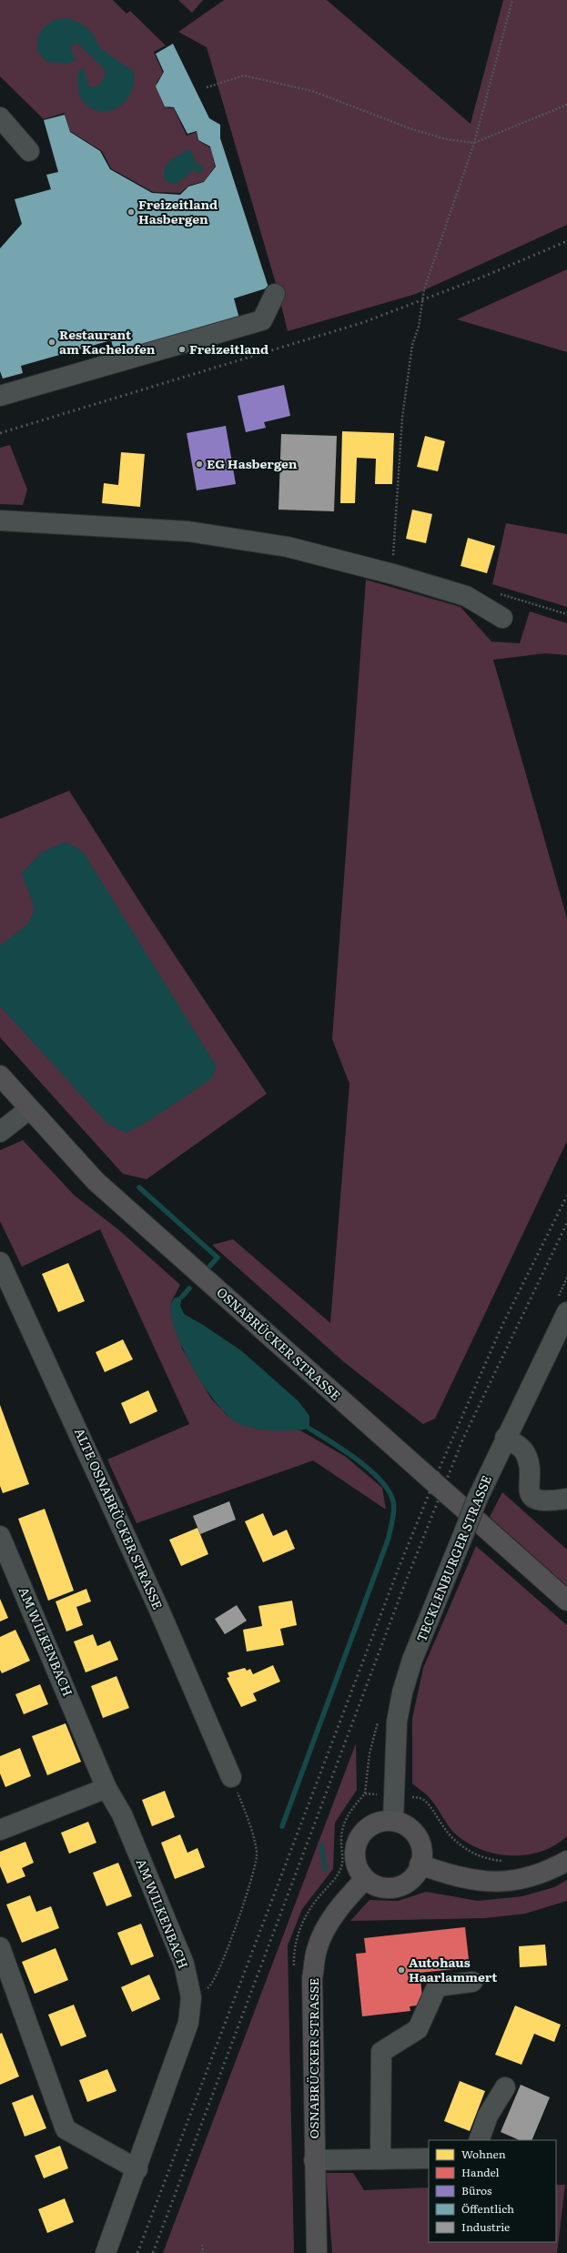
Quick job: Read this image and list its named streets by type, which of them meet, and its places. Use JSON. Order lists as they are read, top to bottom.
{
  "streets": {
    "main road": ["OSNABRÜCKER STRASSE"],
    "street": ["ALTE OSNABRÜCKER STRASSE", "TECKLENBURGER STRASSE", "AM WILKENBACH"]
  },
  "crossings": [
    ["OSNABRÜCKER STRASSE", "TECKLENBURGER STRASSE"]
  ],
  "places": [
    "Freizeitland Hasbergen",
    "Restaurant am Kachelofen",
    "Freizeitland",
    "EG Hasbergen",
    "Autohaus Haarlammert"
  ],
  "legend": [
    "Wohnen",
    "Handel",
    "Büros",
    "Öffentlich",
    "Industrie"
  ]
}
